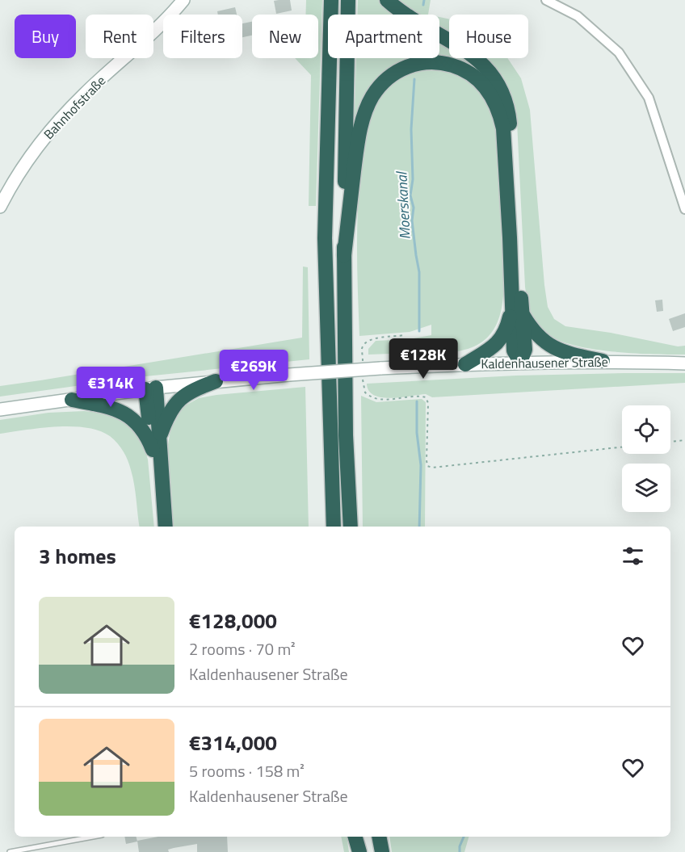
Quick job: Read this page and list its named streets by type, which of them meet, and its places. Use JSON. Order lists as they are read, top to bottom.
{
  "streets": {
    "main road": ["Bahnhofstraße", "Kaldenhausener Straße"]
  },
  "water": ["Moerskanal"],
  "page": {
    "chip": [
      "Buy",
      "Rent",
      "Filters",
      "New",
      "Apartment",
      "House"
    ],
    "price": ["€128K", "€269K", "€314K"],
    "heading": "3 homes",
    "list": [
      {
        "name": "€128,000",
        "note": "2 rooms · 70 m² · Kaldenhausener Straße"
      },
      {
        "name": "€314,000",
        "note": "5 rooms · 158 m² · Kaldenhausener Straße"
      }
    ]
  }
}
